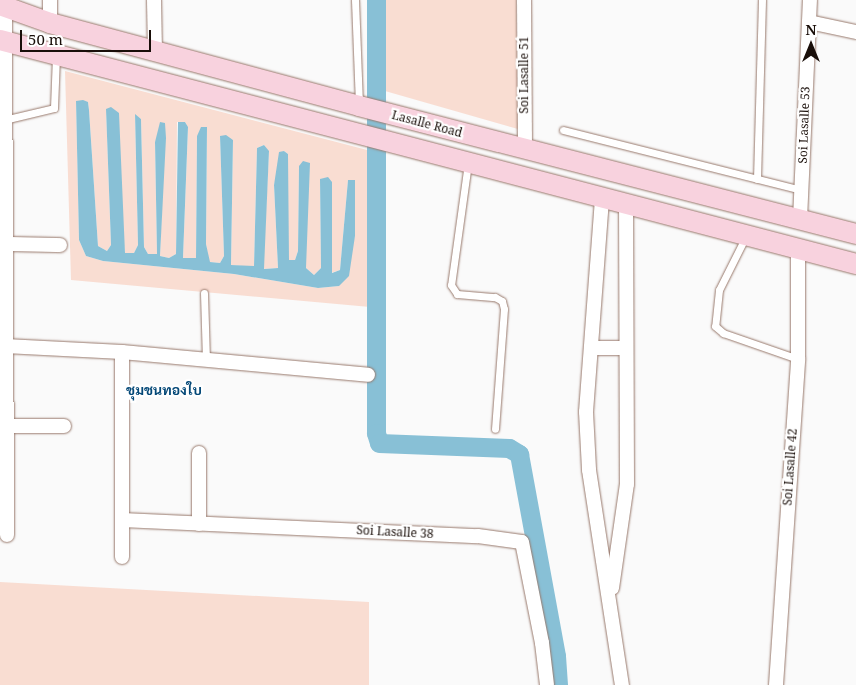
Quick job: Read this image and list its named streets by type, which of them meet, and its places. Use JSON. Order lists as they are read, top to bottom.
{
  "streets": {
    "street": [
      "Soi Lasalle 51",
      "Lasalle Road",
      "Soi Lasalle 53",
      "Soi Lasalle 42",
      "Soi Lasalle 38"
    ]
  },
  "crossings": [
    ["Soi Lasalle 51", "Lasalle Road"],
    ["Lasalle Road", "Soi Lasalle 53"]
  ],
  "districts": ["ชุมชนทองใบ"],
  "scale_bar": "50 m",
  "north": "top"
}
